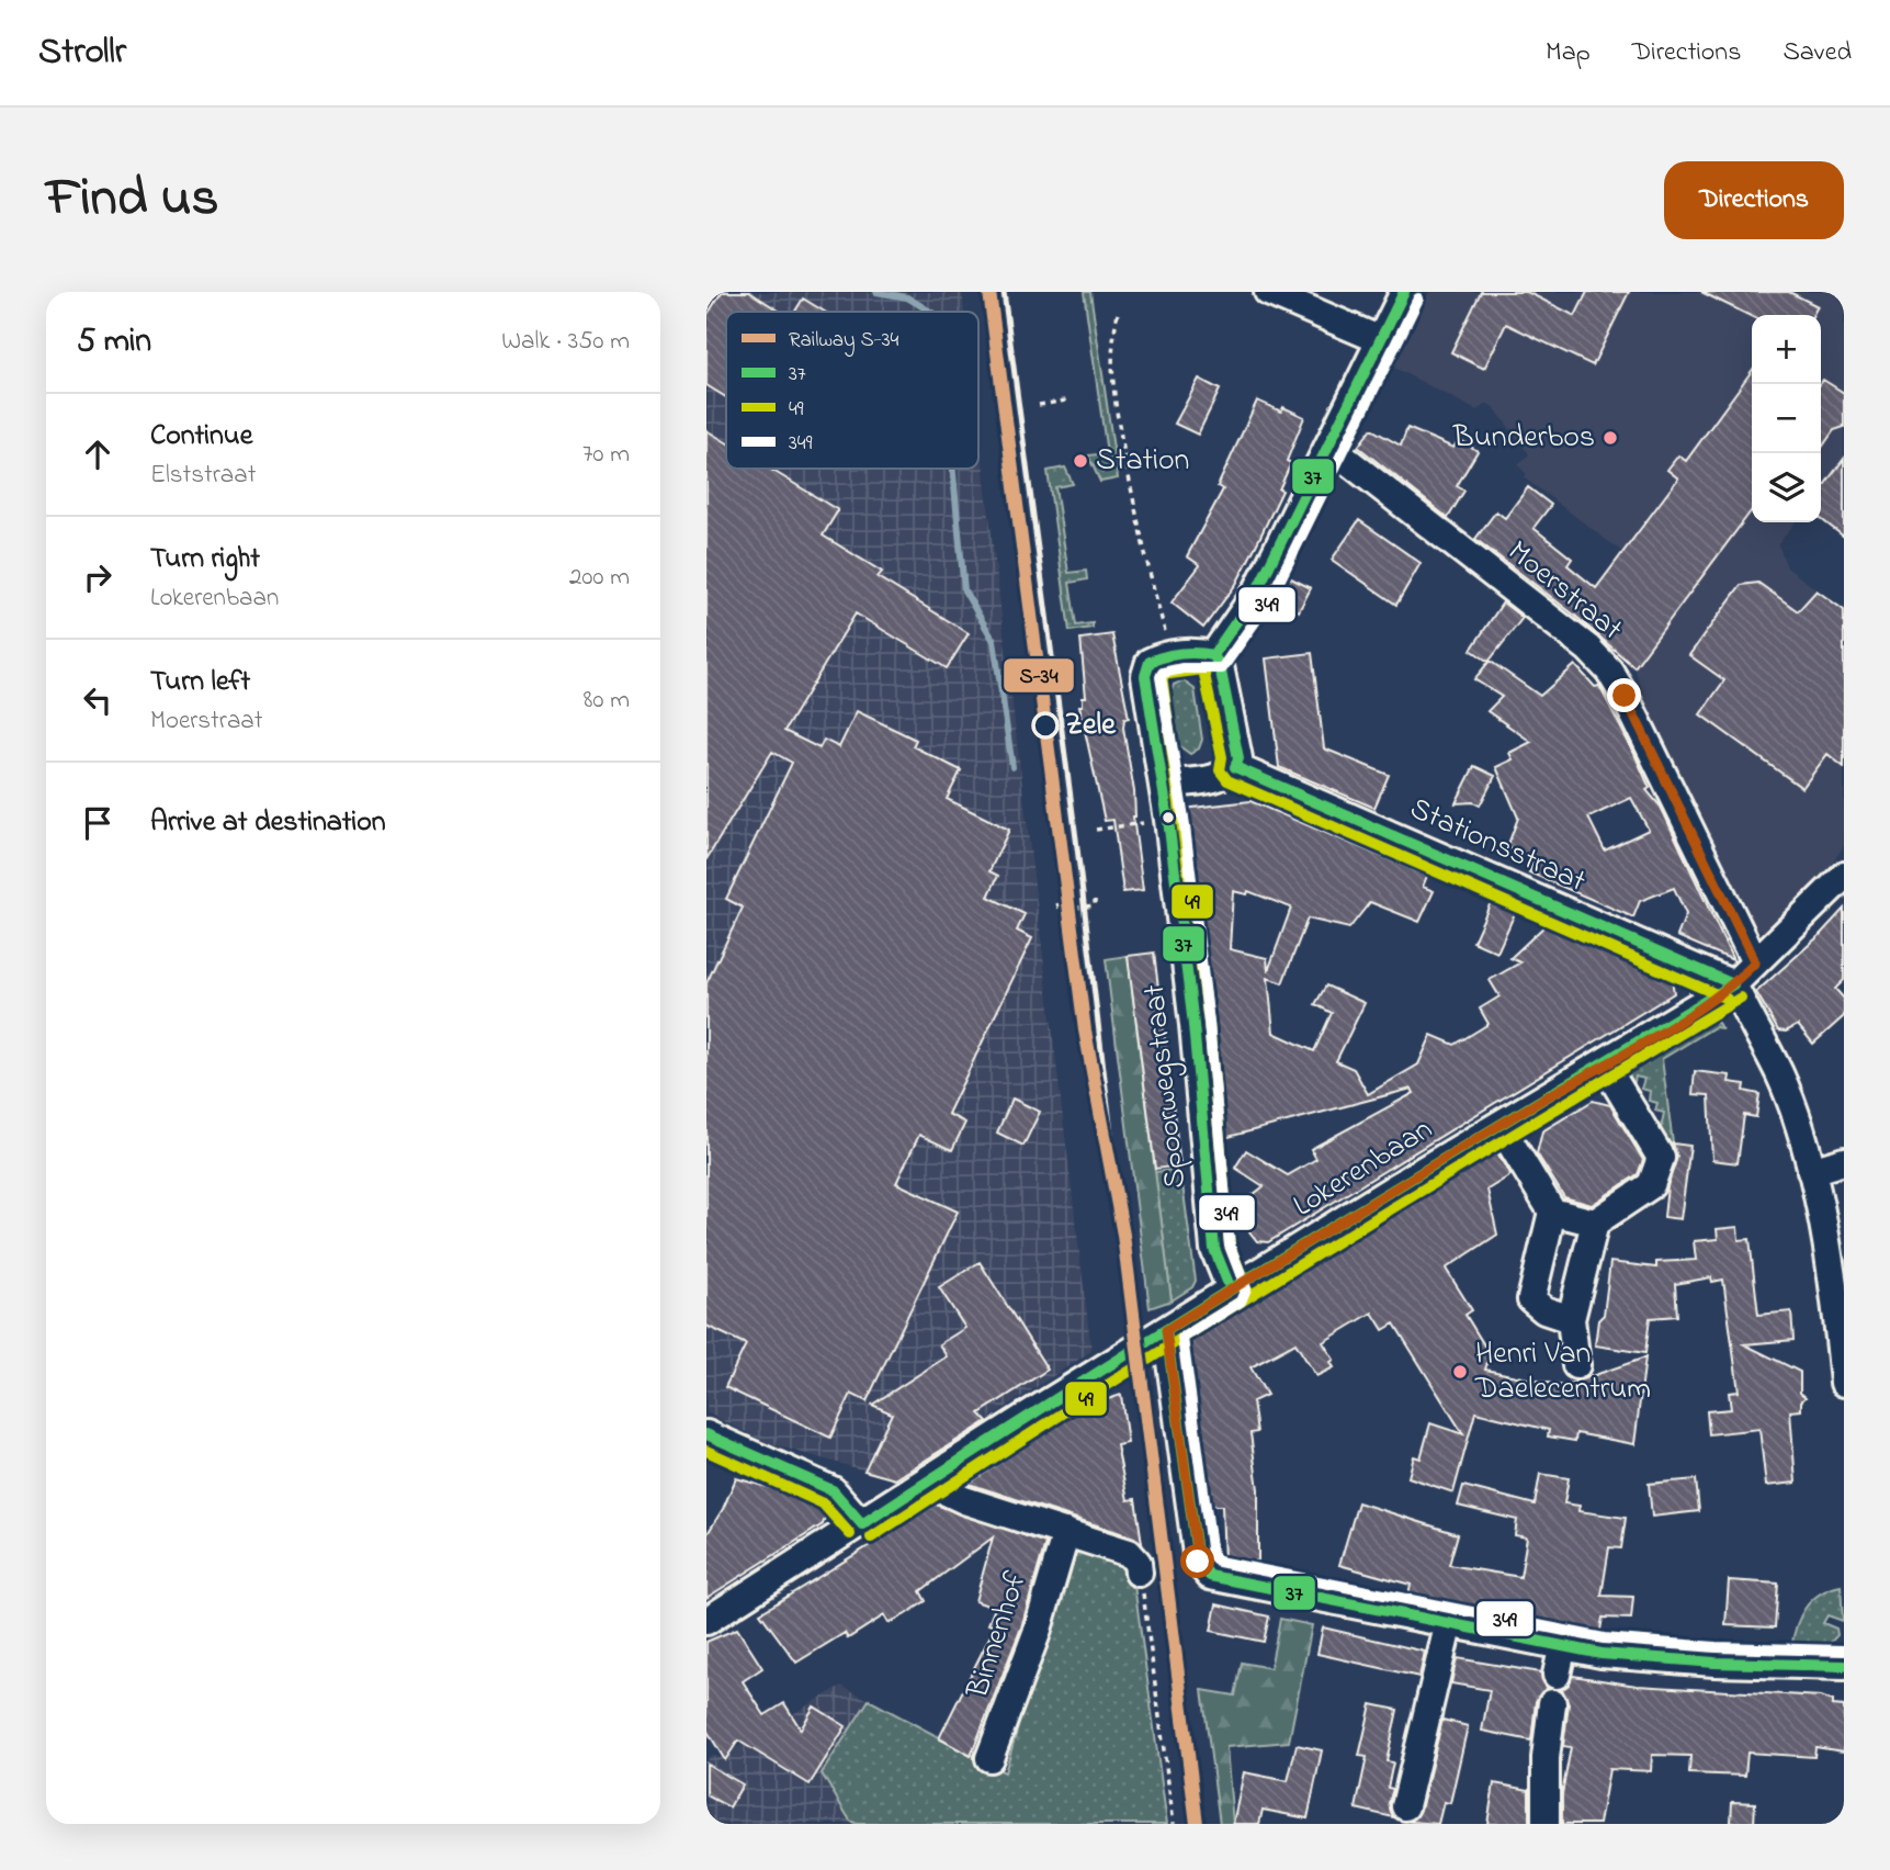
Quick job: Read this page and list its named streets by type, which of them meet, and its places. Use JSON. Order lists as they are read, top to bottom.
{
  "streets": {
    "street": [
      "Moerstraat",
      "Stationsstraat",
      "Spoorwegstraat",
      "Lokerenbaan",
      "Binnenhof"
    ]
  },
  "crossings": [
    ["Moerstraat", "Lokerenbaan"],
    ["Stationsstraat", "Lokerenbaan"],
    ["Spoorwegstraat", "Lokerenbaan"]
  ],
  "places": [
    "Bunderbos",
    "Station",
    "Zele",
    "Henri Van Daelecentrum"
  ],
  "lines": [
    "rail line S-34",
    "transit line 37",
    "transit line 349",
    "transit line 49"
  ],
  "legend": [
    "Railway S-34",
    "37",
    "49",
    "349"
  ],
  "page": {
    "header": "Strollr",
    "nav": ["Map", "Directions", "Saved"],
    "title": "Find us",
    "buttons": "Directions",
    "heading": ["5 min", "Walk · 350 m"],
    "map_buttons": ["+", "−"],
    "list": [
      ["Continue", "Elststraat", "70 m"],
      ["Turn right", "Lokerenbaan", "200 m"],
      ["Turn left", "Moerstraat", "80 m"],
      "Arrive at destination"
    ]
  }
}
